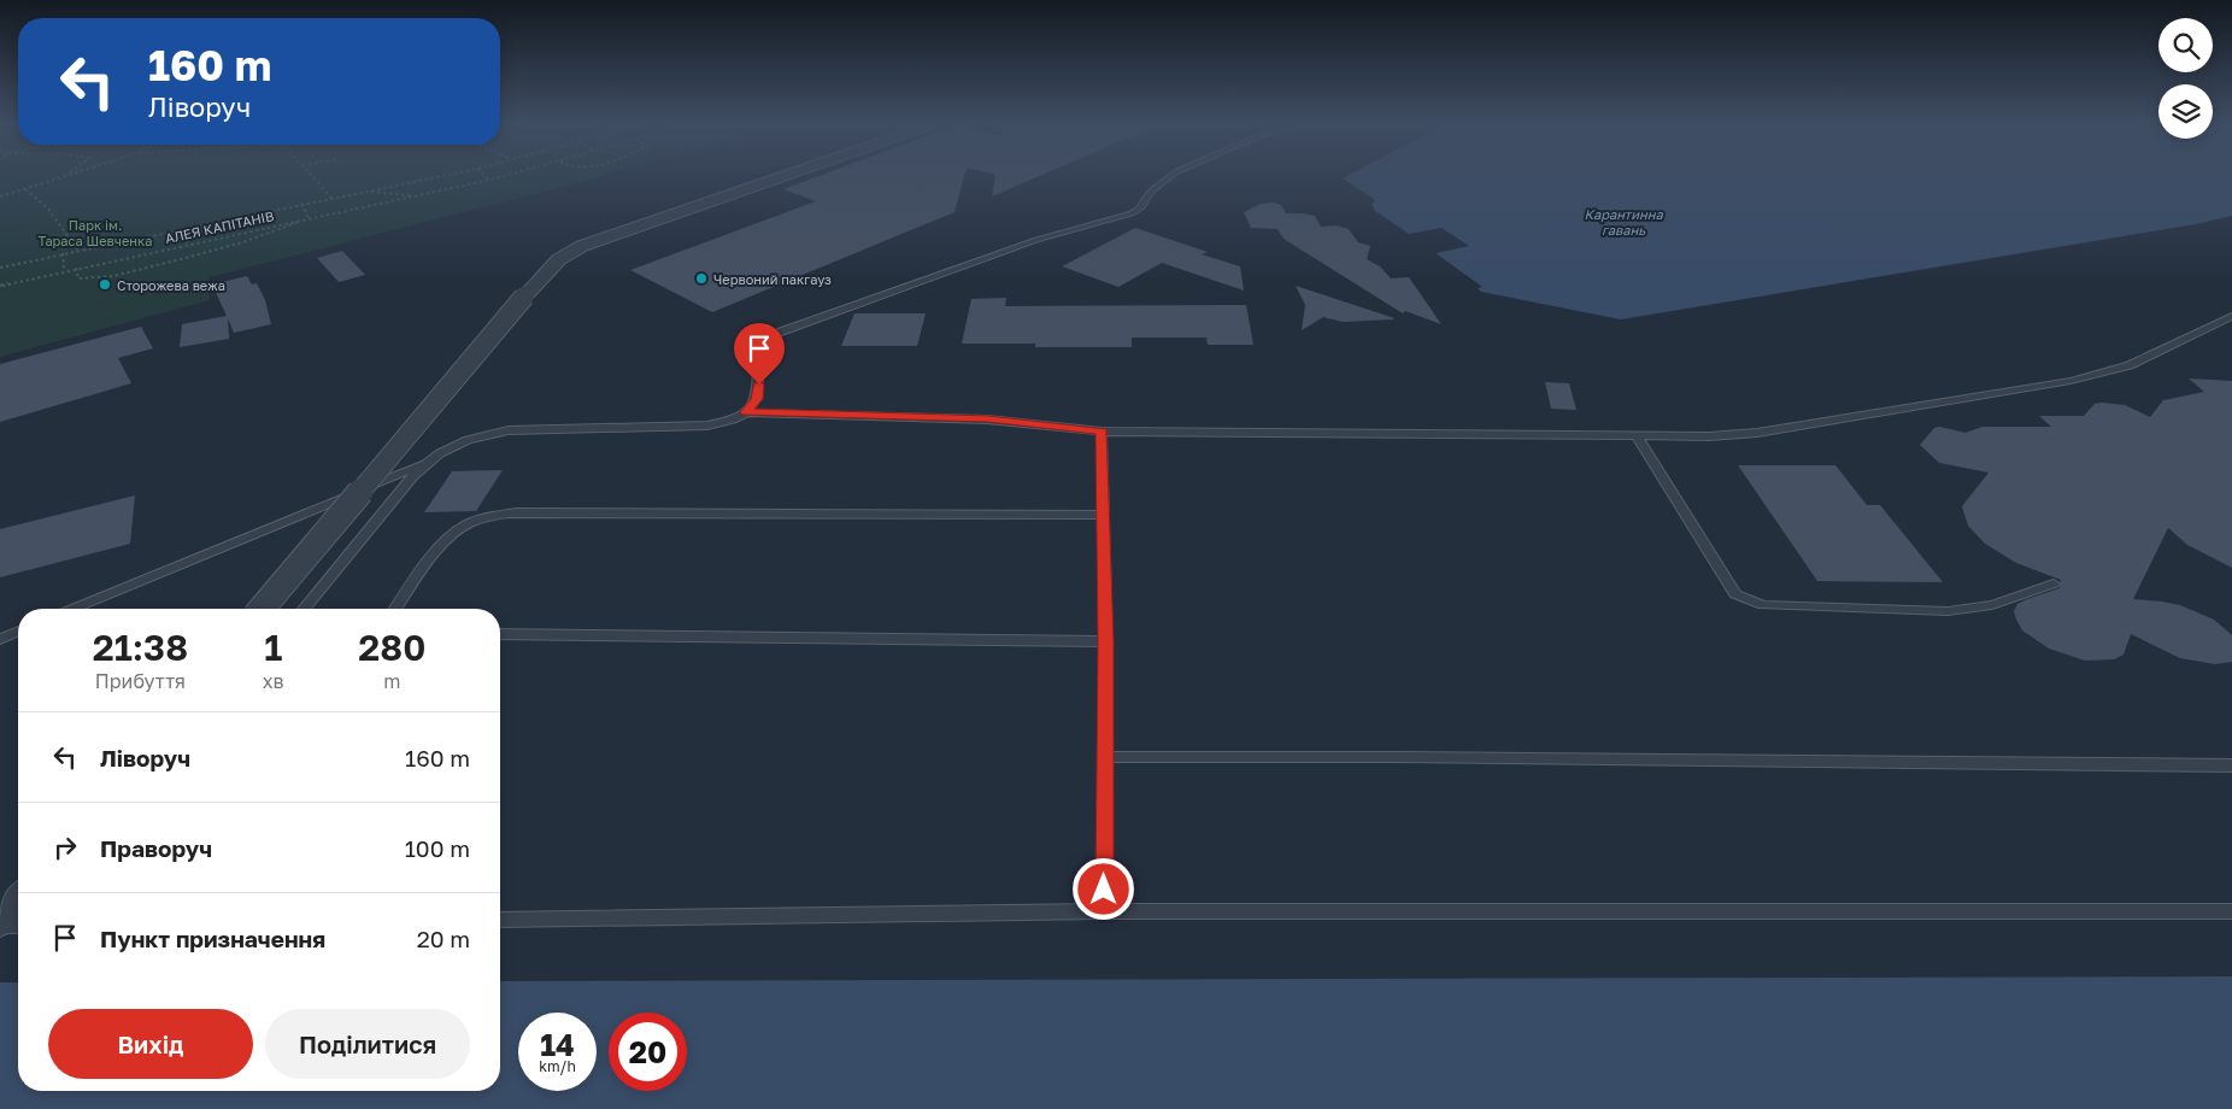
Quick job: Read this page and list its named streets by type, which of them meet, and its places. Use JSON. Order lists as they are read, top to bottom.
{
  "streets": {
    "path": ["АЛЕЯ КАПІТАНІВ"]
  },
  "water": ["Карантинна гавань"],
  "parks": ["Парк ім. Тараса Шевченка"],
  "places": ["Червоний пакгауз", "Сторожева вежа"],
  "page": {
    "turn": ["160 m", "Ліворуч"],
    "eta": [
      "21:38",
      "Прибуття",
      "1",
      "хв",
      "280",
      "m"
    ],
    "list": [
      {
        "name": "Ліворуч",
        "value": "160 m"
      },
      {
        "name": "Праворуч",
        "value": "100 m"
      },
      {
        "name": "Пункт призначення",
        "value": "20 m"
      }
    ],
    "buttons": ["Вихід", "Поділитися"],
    "speed": "14 km/h",
    "limit": "20"
  }
}
